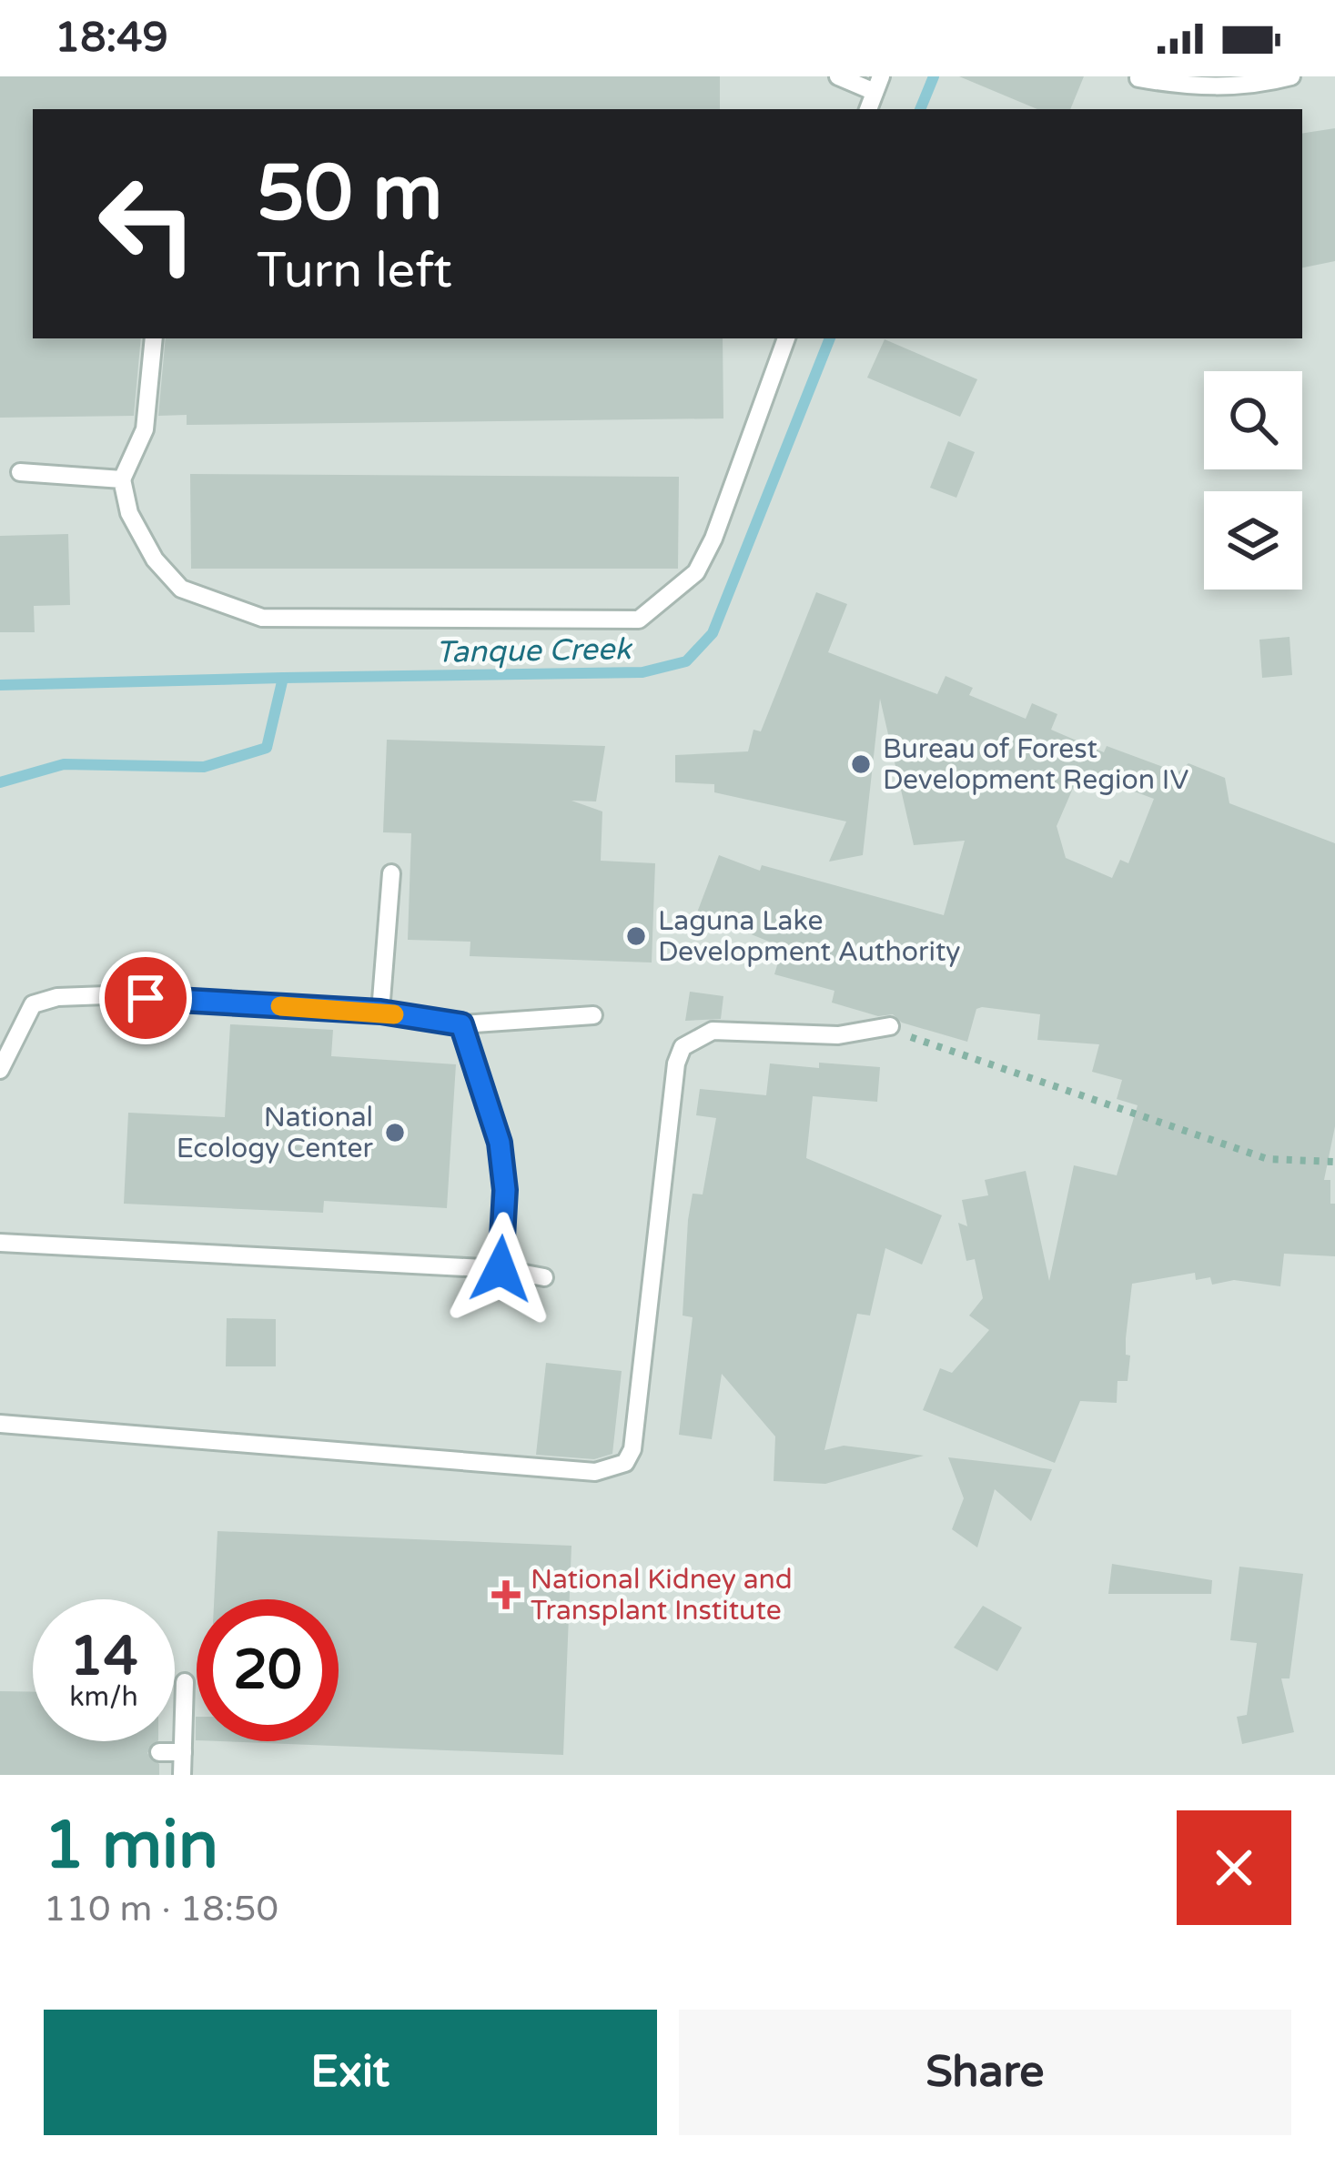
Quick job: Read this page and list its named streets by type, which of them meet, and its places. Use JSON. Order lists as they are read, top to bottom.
{
  "water": ["Tanque Creek"],
  "places": {
    "other": ["Bureau of Forest Development Region IV", "Laguna Lake Development Authority", "National Ecology Center"],
    "health": ["National Kidney and Transplant Institute"]
  },
  "page": {
    "status": "18:49",
    "turn": ["50 m", "Turn left"],
    "speed": "14 km/h",
    "limit": "20",
    "heading": ["1 min", "110 m · 18:50"],
    "buttons": ["Exit", "Share"]
  }
}
